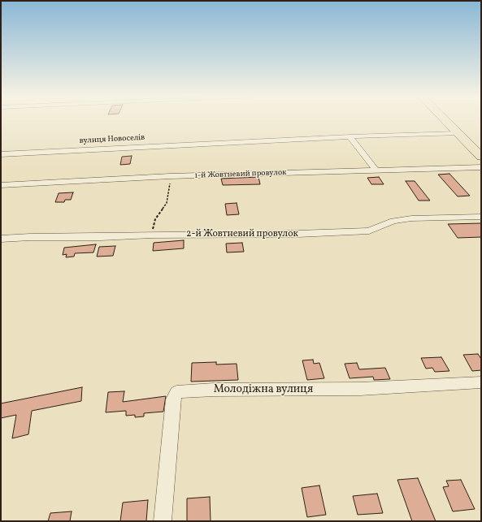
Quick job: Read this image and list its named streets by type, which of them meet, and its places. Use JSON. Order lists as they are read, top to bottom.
{
  "streets": {
    "street": [
      "вулиця Новоселів",
      "1-й Жовтневий провулок",
      "2-й Жовтневий провулок",
      "Молодіжна вулиця"
    ]
  }
}
